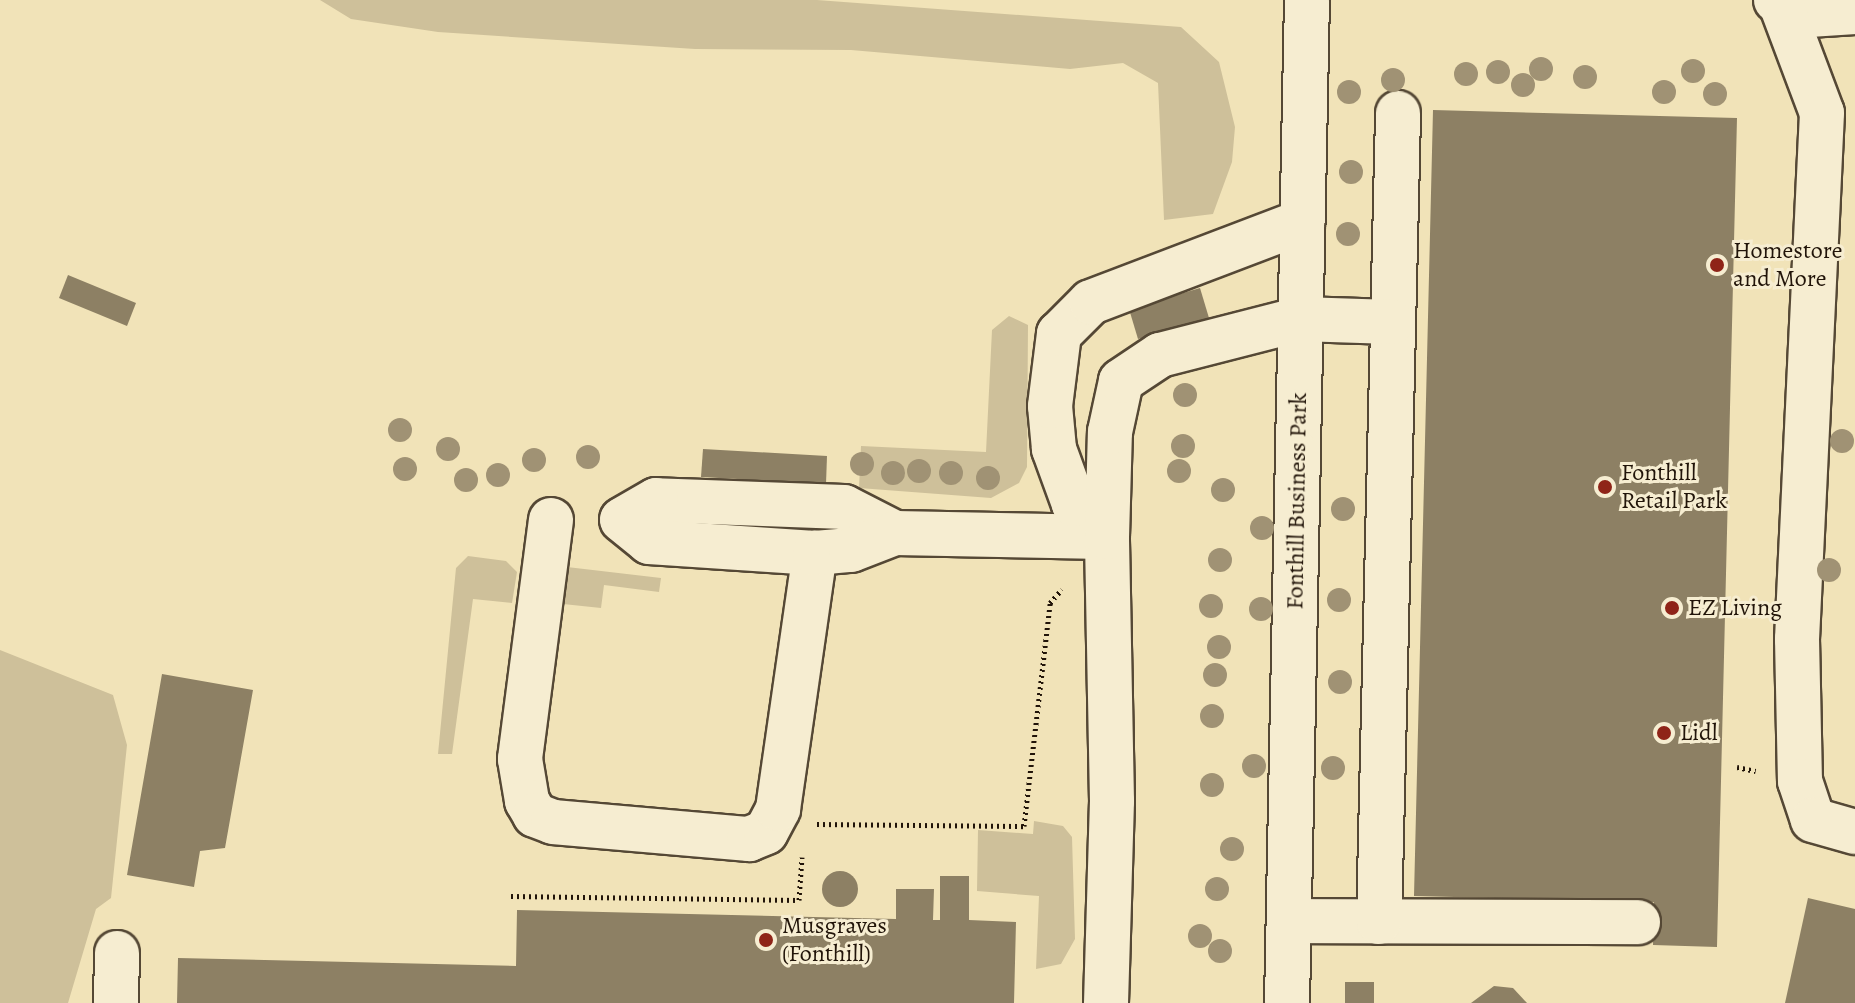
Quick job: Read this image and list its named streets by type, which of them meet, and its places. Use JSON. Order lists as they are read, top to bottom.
{
  "streets": {
    "street": ["Fonthill Business Park"]
  },
  "places": [
    "Homestore and More",
    "Fonthill Retail Park",
    "EZ Living",
    "Lidl",
    "Musgraves (Fonthill)"
  ]
}
